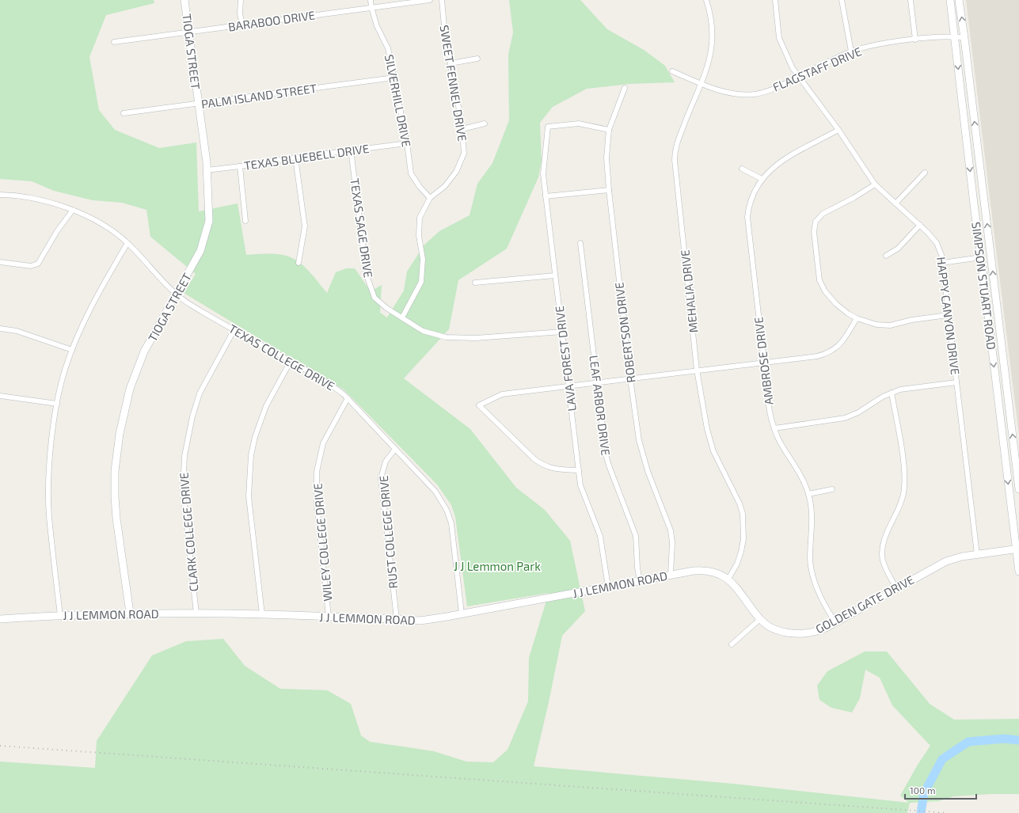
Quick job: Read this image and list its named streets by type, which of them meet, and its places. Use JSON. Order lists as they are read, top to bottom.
{
  "streets": {
    "street": [
      "BARABOO DRIVE",
      "TIOGA STREET",
      "FLAGSTAFF DRIVE",
      "SWEET FENNEL DRIVE",
      "PALM ISLAND STREET",
      "SILVERHILL DRIVE",
      "TEXAS BLUEBELL DRIVE",
      "TEXAS SAGE DRIVE",
      "SIMPSON STUART ROAD",
      "MEHALIA DRIVE",
      "HAPPY CANYON DRIVE",
      "ROBERTSON DRIVE",
      "TEXAS COLLEGE DRIVE",
      "LAVA FOREST DRIVE",
      "AMBROSE DRIVE",
      "LEAF ARBOR DRIVE",
      "CLARK COLLEGE DRIVE",
      "RUST COLLEGE DRIVE",
      "WILEY COLLEGE DRIVE",
      "J J LEMMON ROAD",
      "GOLDEN GATE DRIVE"
    ]
  },
  "crossings": [
    ["BARABOO DRIVE", "TIOGA STREET"],
    ["BARABOO DRIVE", "SILVERHILL DRIVE"],
    ["TIOGA STREET", "PALM ISLAND STREET"],
    ["TIOGA STREET", "TEXAS BLUEBELL DRIVE"],
    ["TIOGA STREET", "TEXAS COLLEGE DRIVE"],
    ["TIOGA STREET", "J J LEMMON ROAD"],
    ["FLAGSTAFF DRIVE", "SIMPSON STUART ROAD"],
    ["FLAGSTAFF DRIVE", "MEHALIA DRIVE"],
    ["FLAGSTAFF DRIVE", "HAPPY CANYON DRIVE"],
    ["SWEET FENNEL DRIVE", "SILVERHILL DRIVE"],
    ["SWEET FENNEL DRIVE", "TEXAS SAGE DRIVE"],
    ["PALM ISLAND STREET", "SILVERHILL DRIVE"],
    ["SILVERHILL DRIVE", "TEXAS BLUEBELL DRIVE"],
    ["TEXAS BLUEBELL DRIVE", "TEXAS SAGE DRIVE"],
    ["TEXAS SAGE DRIVE", "LAVA FOREST DRIVE"],
    ["SIMPSON STUART ROAD", "GOLDEN GATE DRIVE"],
    ["MEHALIA DRIVE", "J J LEMMON ROAD"],
    ["MEHALIA DRIVE", "GOLDEN GATE DRIVE"],
    ["HAPPY CANYON DRIVE", "AMBROSE DRIVE"],
    ["HAPPY CANYON DRIVE", "GOLDEN GATE DRIVE"],
    ["ROBERTSON DRIVE", "LAVA FOREST DRIVE"],
    ["ROBERTSON DRIVE", "J J LEMMON ROAD"],
    ["TEXAS COLLEGE DRIVE", "CLARK COLLEGE DRIVE"],
    ["TEXAS COLLEGE DRIVE", "RUST COLLEGE DRIVE"],
    ["TEXAS COLLEGE DRIVE", "WILEY COLLEGE DRIVE"],
    ["TEXAS COLLEGE DRIVE", "J J LEMMON ROAD"],
    ["LAVA FOREST DRIVE", "J J LEMMON ROAD"],
    ["AMBROSE DRIVE", "GOLDEN GATE DRIVE"],
    ["LEAF ARBOR DRIVE", "J J LEMMON ROAD"],
    ["CLARK COLLEGE DRIVE", "J J LEMMON ROAD"],
    ["RUST COLLEGE DRIVE", "J J LEMMON ROAD"],
    ["WILEY COLLEGE DRIVE", "J J LEMMON ROAD"],
    ["J J LEMMON ROAD", "GOLDEN GATE DRIVE"]
  ],
  "parks": ["J J Lemmon Park"],
  "scale_bar": "100 m"
}
